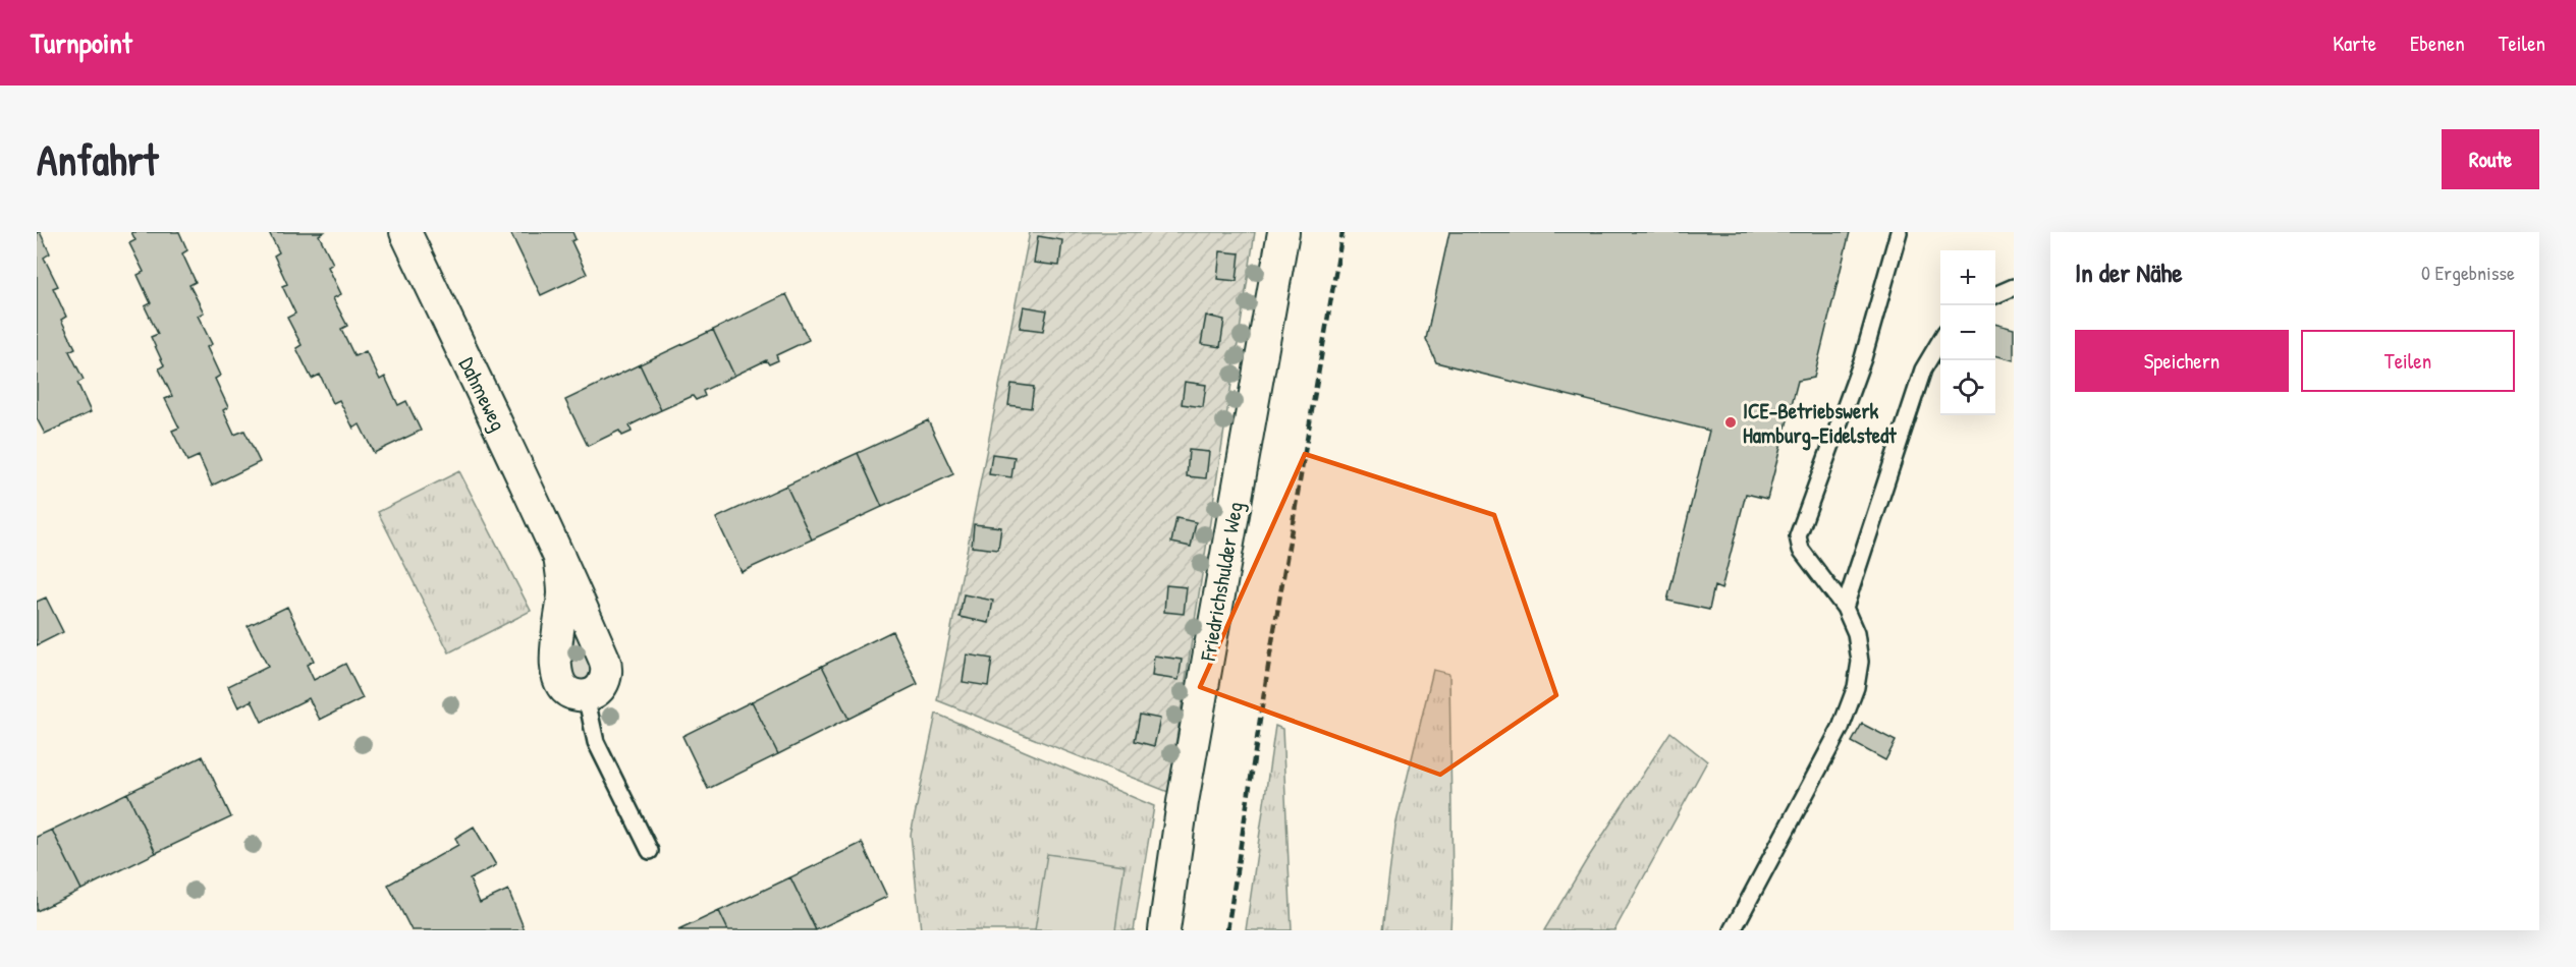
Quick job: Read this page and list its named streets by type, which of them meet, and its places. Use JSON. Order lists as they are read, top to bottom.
{
  "streets": {
    "street": ["Dahmeweg", "Friedrichshulder Weg"]
  },
  "places": ["ICE-Betriebswerk Hamburg-Eidelstedt"],
  "page": {
    "header": "Turnpoint",
    "nav": ["Karte", "Ebenen", "Teilen"],
    "buttons": [
      "Route",
      ["Speichern", "Teilen"]
    ],
    "title": "Anfahrt",
    "heading": ["In der Nähe", "0 Ergebnisse"],
    "map_buttons": ["+", "−"]
  }
}
